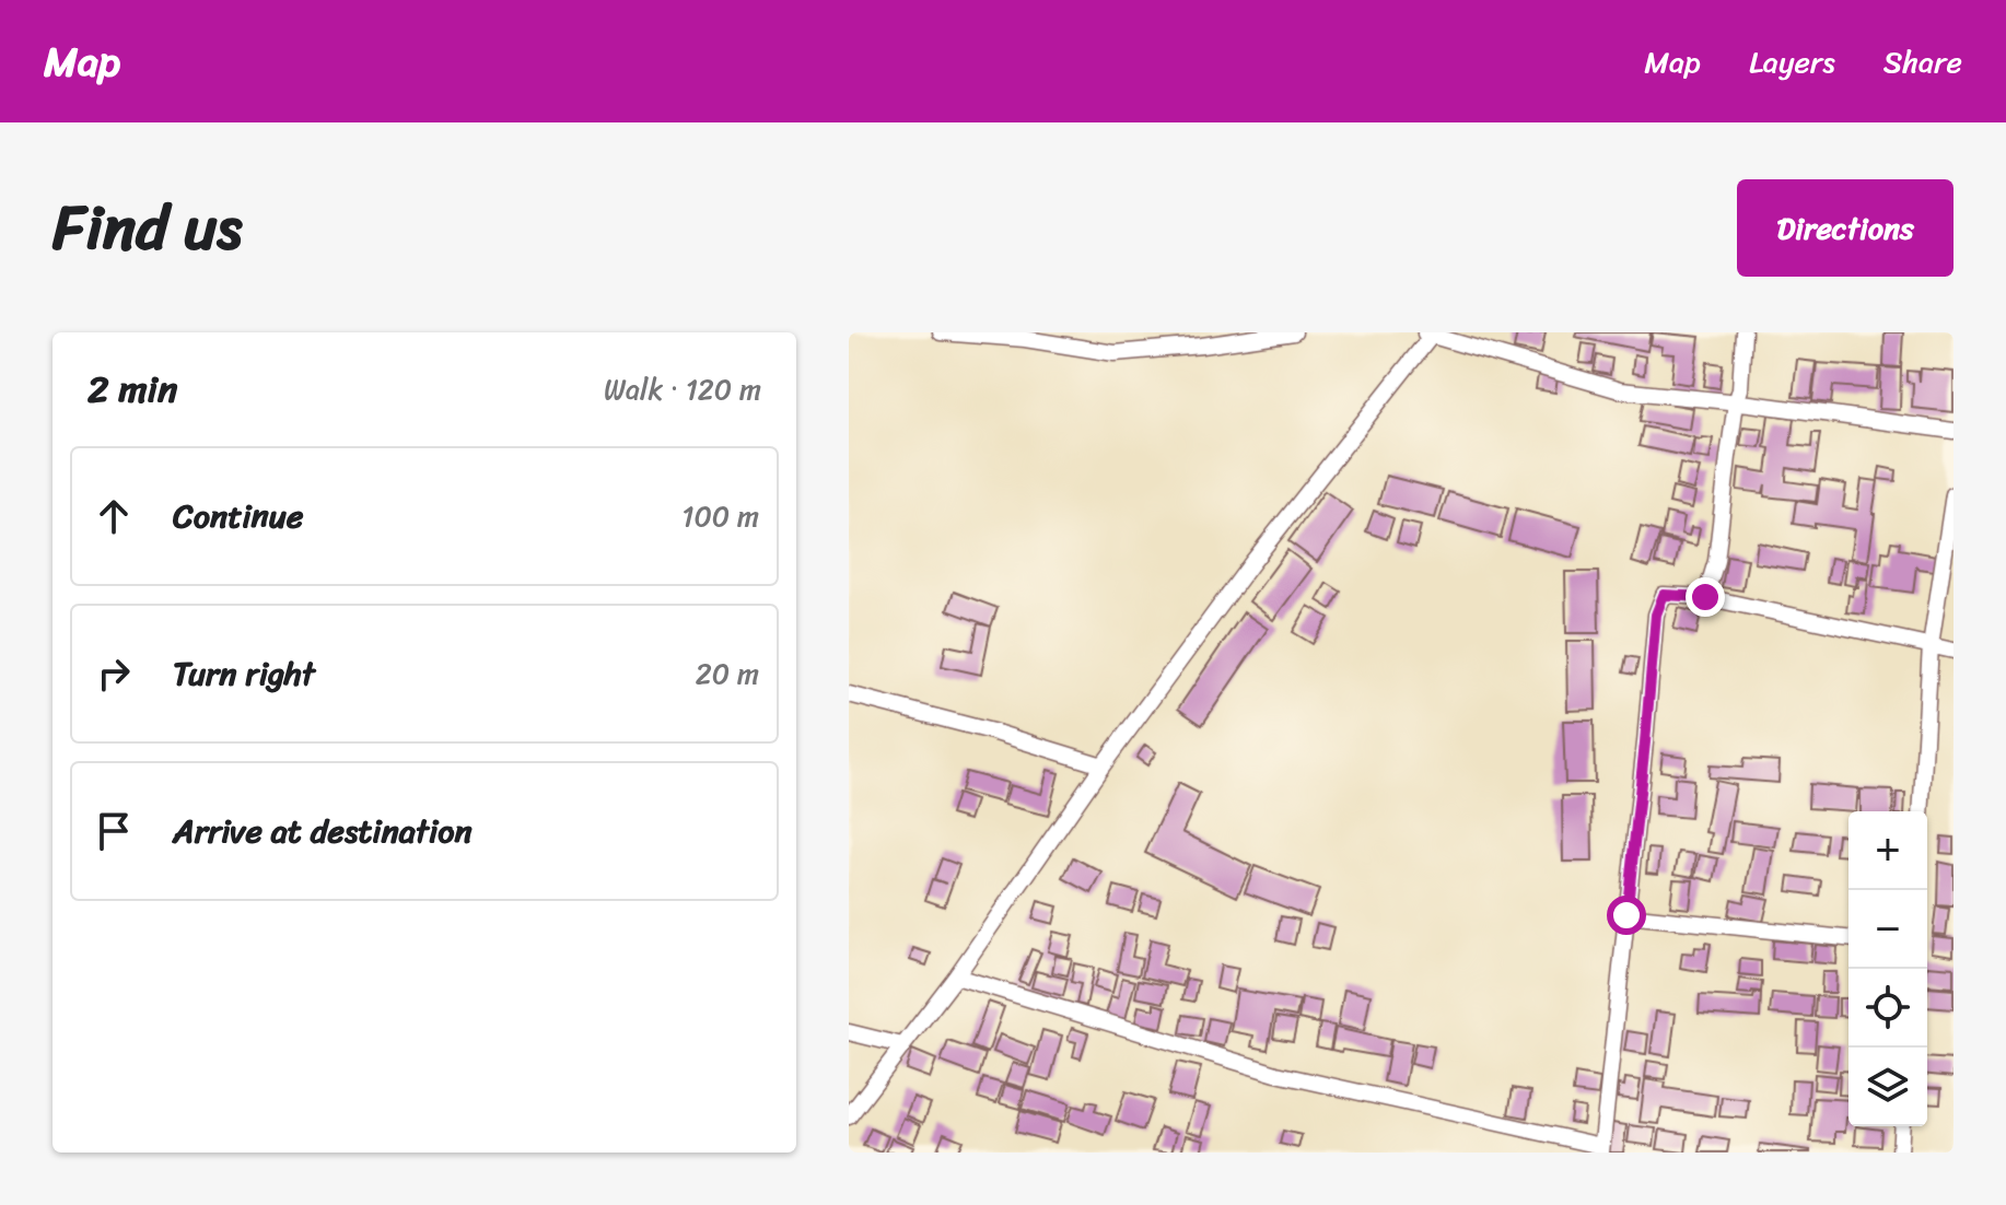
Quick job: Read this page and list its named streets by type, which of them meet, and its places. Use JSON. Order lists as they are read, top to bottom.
{
  "page": {
    "header": "Map",
    "nav": ["Map", "Layers", "Share"],
    "title": "Find us",
    "buttons": "Directions",
    "heading": ["2 min", "Walk · 120 m"],
    "list": [
      ["Continue", "100 m"],
      ["Turn right", "20 m"],
      "Arrive at destination"
    ],
    "map_buttons": ["+", "−"]
  }
}
